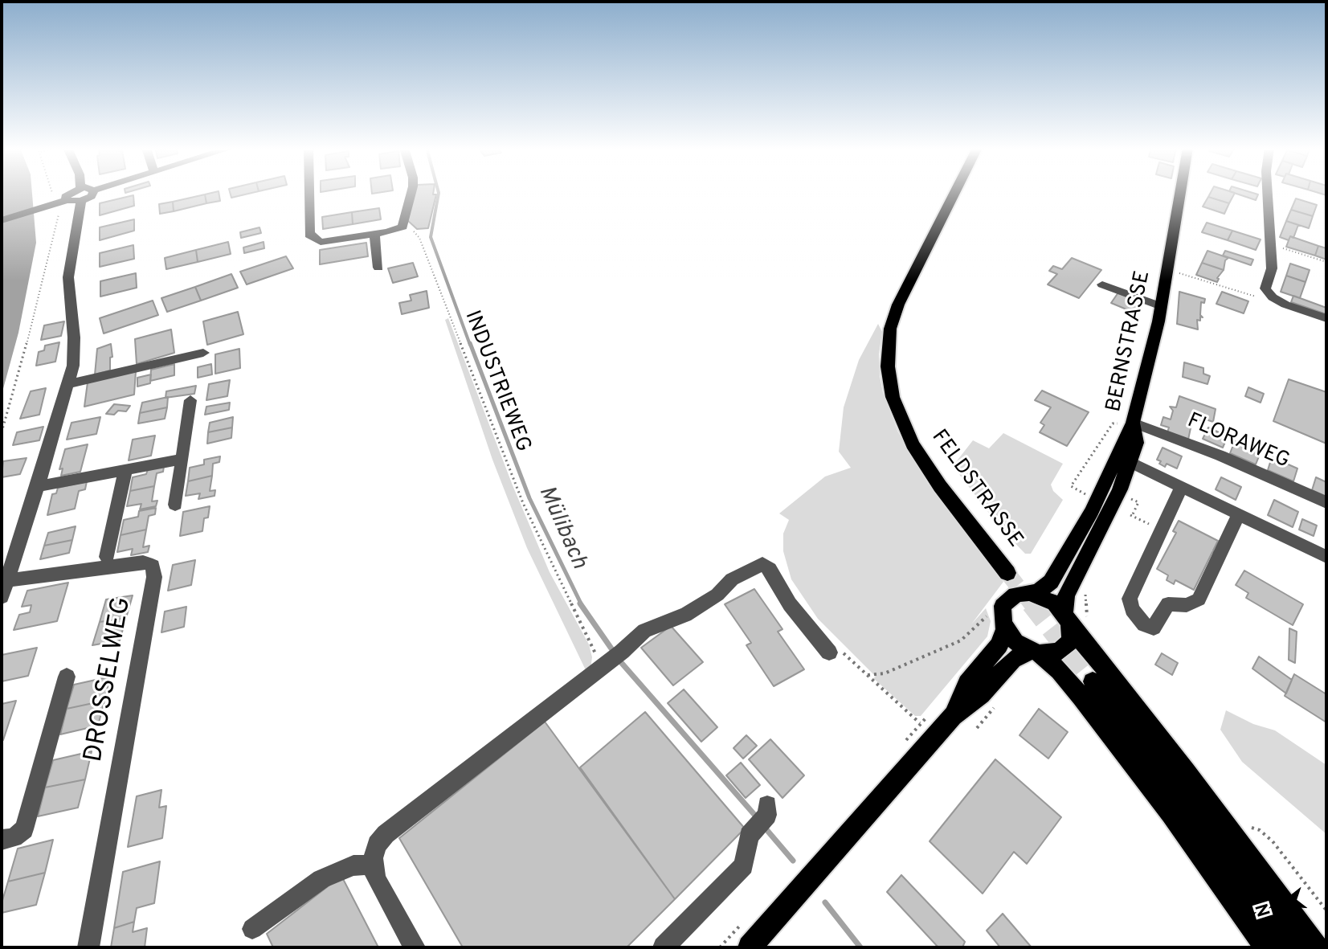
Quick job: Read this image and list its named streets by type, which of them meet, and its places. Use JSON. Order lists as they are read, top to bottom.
{
  "streets": {
    "main road": ["BERNSTRASSE", "FELDSTRASSE"],
    "street": ["FLORAWEG", "DROSSELWEG"],
    "path": ["INDUSTRIEWEG"]
  },
  "crossings": [
    ["BERNSTRASSE", "FLORAWEG"]
  ],
  "water": ["Mülibach"],
  "north": "left"
}
